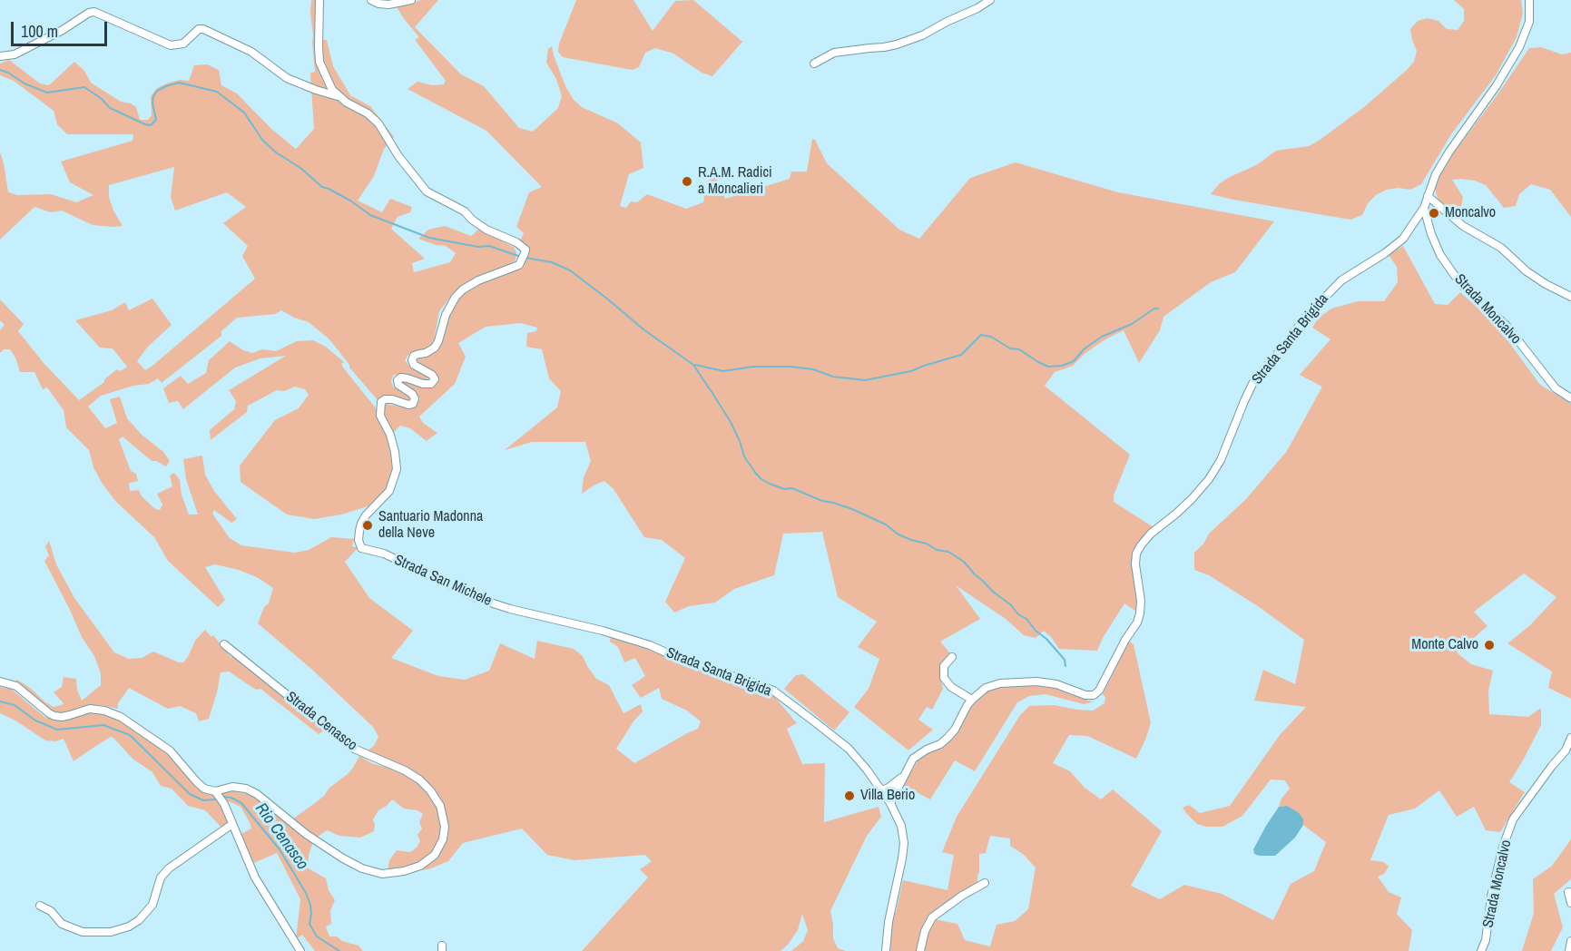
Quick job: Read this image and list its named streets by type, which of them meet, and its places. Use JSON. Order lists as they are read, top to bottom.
{
  "streets": {
    "street": [
      "Strada Moncalvo",
      "Strada Santa Brigida",
      "Strada San Michele",
      "Strada Cenasco"
    ]
  },
  "crossings": [
    ["Strada Moncalvo", "Strada Santa Brigida"],
    ["Strada Santa Brigida", "Strada San Michele"]
  ],
  "water": ["Rio Cenasco"],
  "places": [
    "R.A.M. Radici a Moncalieri",
    "Moncalvo",
    "Santuario Madonna della Neve",
    "Monte Calvo",
    "Villa Berio"
  ],
  "scale_bar": "100 m"
}
